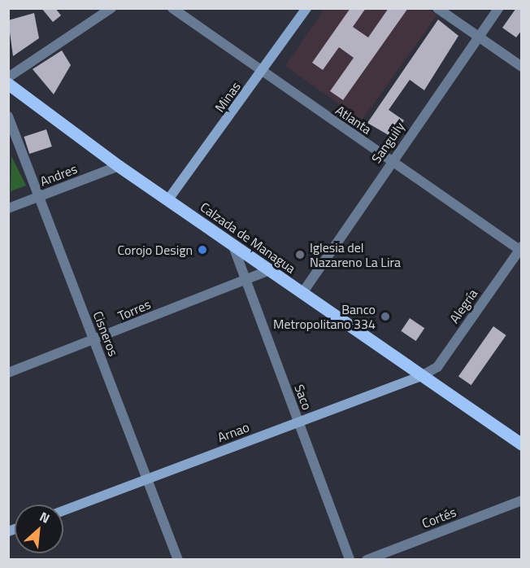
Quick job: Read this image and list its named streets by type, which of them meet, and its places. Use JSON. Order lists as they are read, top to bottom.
{
  "streets": {
    "main road": ["Calzada de Managua"],
    "street": [
      "Minas",
      "Atlanta",
      "Sanguily",
      "Andres",
      "Alegría",
      "Torres",
      "Cisneros",
      "Saco",
      "Arnao",
      "Cortés"
    ]
  },
  "crossings": [
    ["Minas", "Atlanta"],
    ["Minas", "Calzada de Managua"],
    ["Atlanta", "Sanguily"],
    ["Atlanta", "Alegría"],
    ["Sanguily", "Calzada de Managua"],
    ["Andres", "Calzada de Managua"],
    ["Andres", "Cisneros"],
    ["Calzada de Managua", "Alegría"],
    ["Calzada de Managua", "Torres"],
    ["Calzada de Managua", "Saco"],
    ["Calzada de Managua", "Arnao"],
    ["Alegría", "Arnao"],
    ["Torres", "Cisneros"],
    ["Torres", "Saco"],
    ["Cisneros", "Arnao"],
    ["Saco", "Arnao"]
  ],
  "places": ["Corojo Design", "Iglesia del Nazareno La Lira", "Banco Metropolitano 334"],
  "north": "top right"
}
